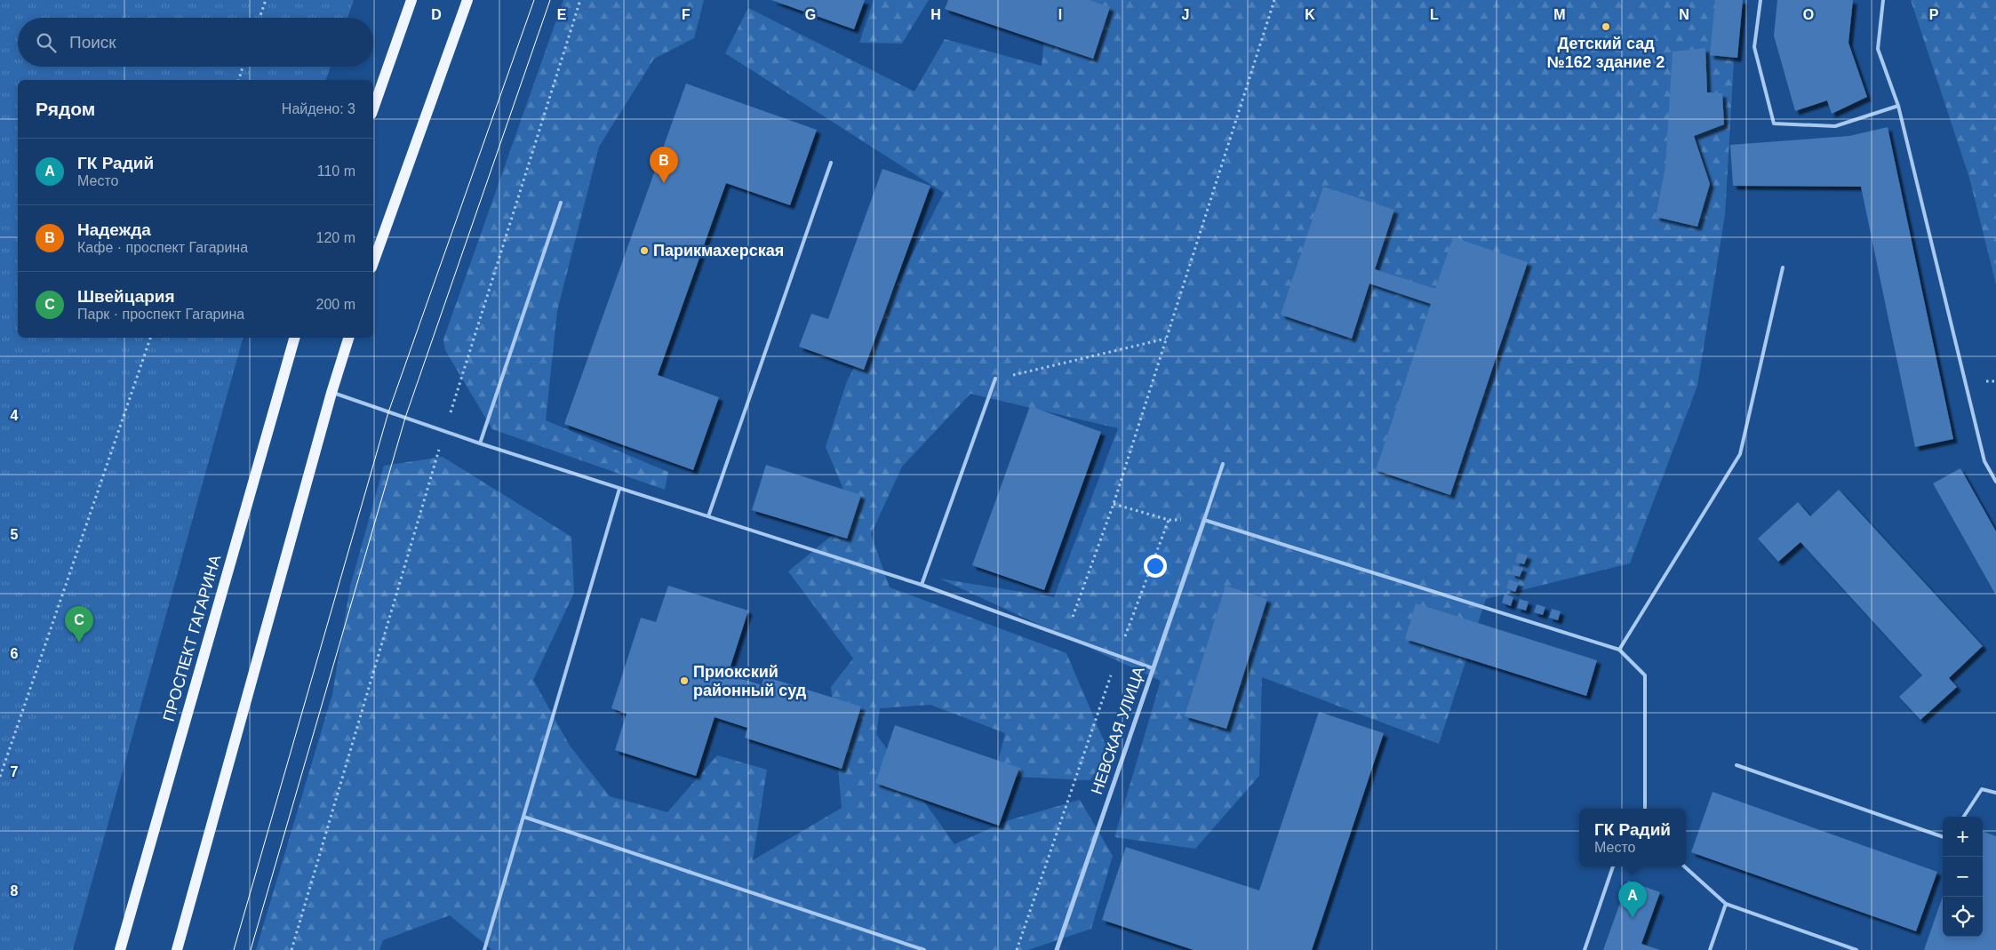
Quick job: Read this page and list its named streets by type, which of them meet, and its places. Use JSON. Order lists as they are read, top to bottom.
{
  "streets": {
    "main road": ["ПРОСПЕКТ ГАГАРИНА"],
    "street": ["НЕВСКАЯ УЛИЦА"]
  },
  "places": ["Детский сад №162 здание 2", "Парикмахерская", "Приокский районный суд"],
  "page": {
    "search": "Поиск",
    "heading": ["Рядом", "Найдено: 3"],
    "list": [
      {
        "mark": "A",
        "name": "ГК Радий",
        "note": "Место",
        "value": "110 m"
      },
      {
        "mark": "B",
        "name": "Надежда",
        "note": "Кафе · проспект Гагарина",
        "value": "120 m"
      },
      {
        "mark": "C",
        "name": "Швейцария",
        "note": "Парк · проспект Гагарина",
        "value": "200 m"
      }
    ],
    "pins": ["B", "C", "A"],
    "popup": ["ГК Радий", "Место"],
    "map_buttons": ["+", "−"]
  },
  "grid": {
    "columns": [
      "D",
      "E",
      "F",
      "G",
      "H",
      "I",
      "J",
      "K",
      "L",
      "M",
      "N",
      "O",
      "P"
    ],
    "rows": [
      "4",
      "5",
      "6",
      "7",
      "8"
    ]
  }
}
